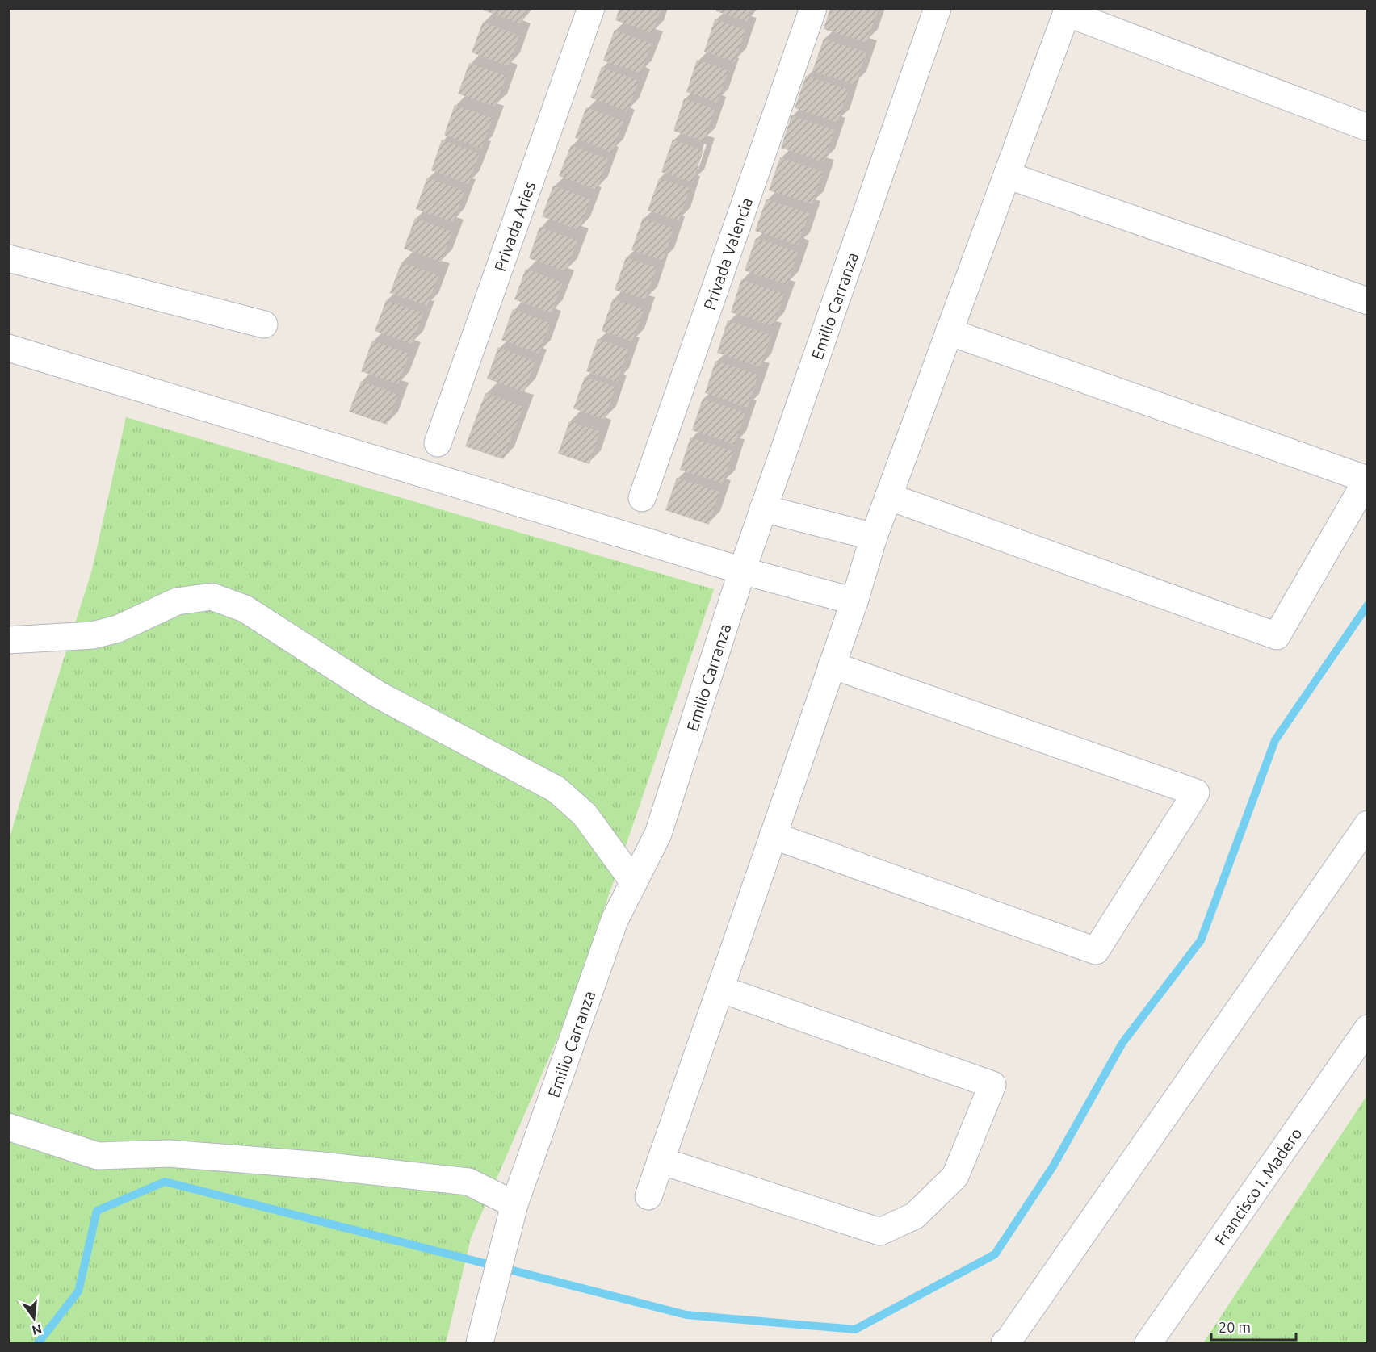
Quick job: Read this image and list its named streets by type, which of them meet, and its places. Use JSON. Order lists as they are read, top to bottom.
{
  "streets": {
    "street": [
      "Privada Aries",
      "Privada Valencia",
      "Emilio Carranza",
      "Francisco I. Madero"
    ]
  },
  "scale_bar": "20 m",
  "north": "bottom"
}
